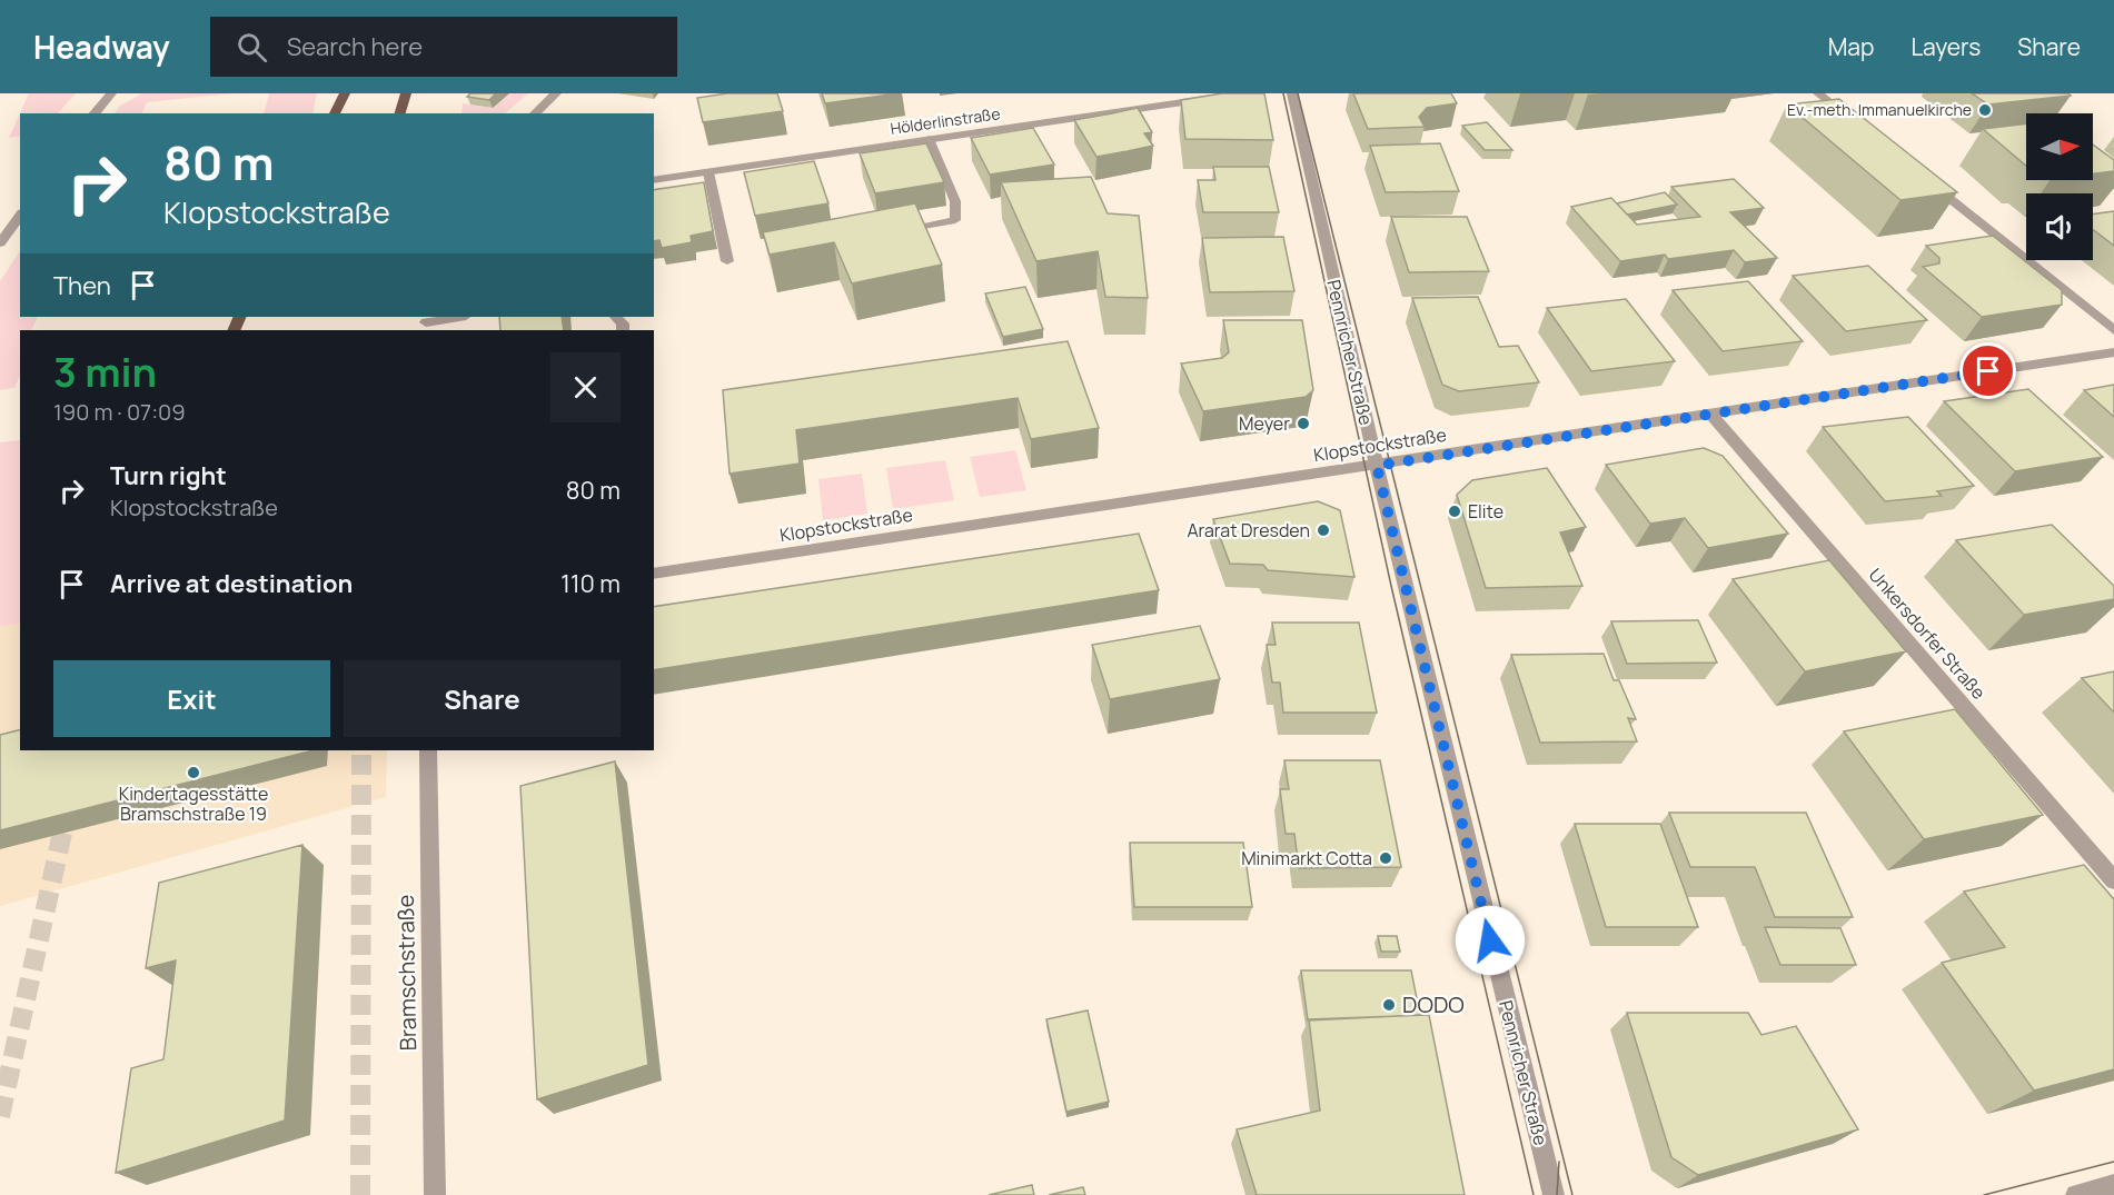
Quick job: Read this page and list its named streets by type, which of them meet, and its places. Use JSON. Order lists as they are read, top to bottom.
{
  "streets": {
    "street": [
      "Hölderlinstraße",
      "Pennricher Straße",
      "Klopstockstraße",
      "Unkersdorfer Straße",
      "Bramschstraße"
    ]
  },
  "crossings": [
    ["Pennricher Straße", "Klopstockstraße"],
    ["Klopstockstraße", "Unkersdorfer Straße"]
  ],
  "places": [
    "Ev.-meth. Immanuelkirche",
    "Meyer",
    "Elite",
    "Ararat Dresden",
    "Kindertagesstätte Bramschstraße 19",
    "Minimarkt Cotta",
    "DODO"
  ],
  "north": "right",
  "page": {
    "header": "Headway",
    "search": "Search here",
    "nav": ["Map", "Layers", "Share"],
    "turn": ["80 m", "Klopstockstraße"],
    "then": "Then",
    "heading": ["3 min", "190 m · 07:09"],
    "list": [
      {
        "name": "Turn right",
        "note": "Klopstockstraße",
        "value": "80 m"
      },
      {
        "name": "Arrive at destination",
        "value": "110 m"
      }
    ],
    "buttons": ["Exit", "Share"]
  }
}
